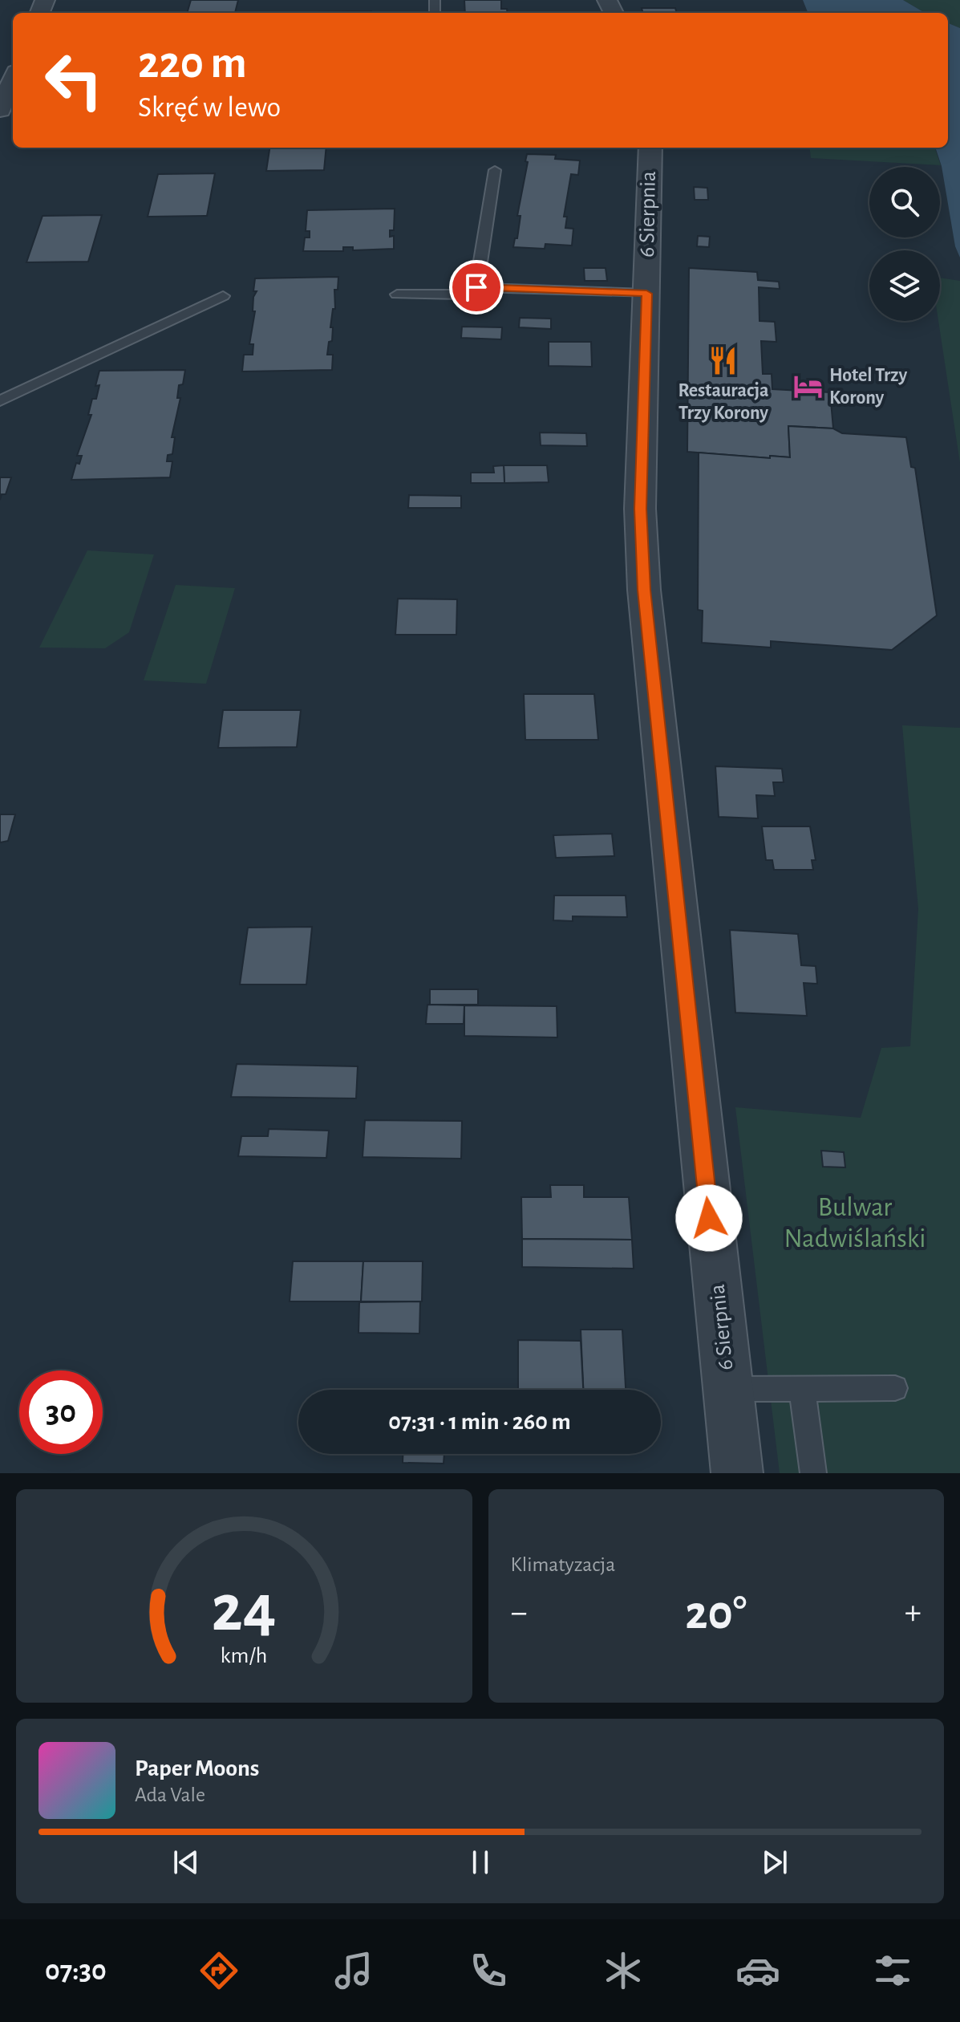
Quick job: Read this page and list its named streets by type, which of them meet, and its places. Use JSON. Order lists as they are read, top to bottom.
{
  "streets": {
    "street": ["6 Sierpnia"]
  },
  "parks": ["Bulwar Nadwiślański"],
  "places": {
    "restaurant": ["Restauracja Trzy Korony"],
    "hotel": ["Hotel Trzy Korony"]
  },
  "page": {
    "turn": ["220 m", "Skręć w lewo"],
    "limit": "30",
    "trip": "07:31 · 1 min · 260 m",
    "tile": "Klimatyzacja",
    "heat": ["−", "20°", "+"],
    "song": ["Paper Moons", "Ada Vale"],
    "tabs": "07:30",
    "gauge": ["24", "km/h"]
  }
}
